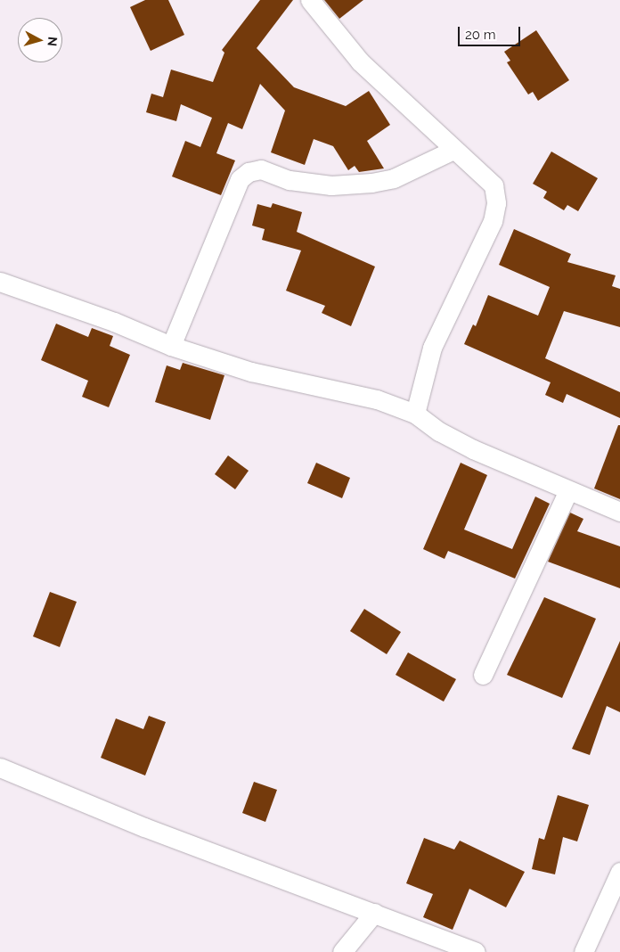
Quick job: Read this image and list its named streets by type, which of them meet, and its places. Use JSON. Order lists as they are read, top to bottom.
{
  "scale_bar": "20 m",
  "north": "right"
}
